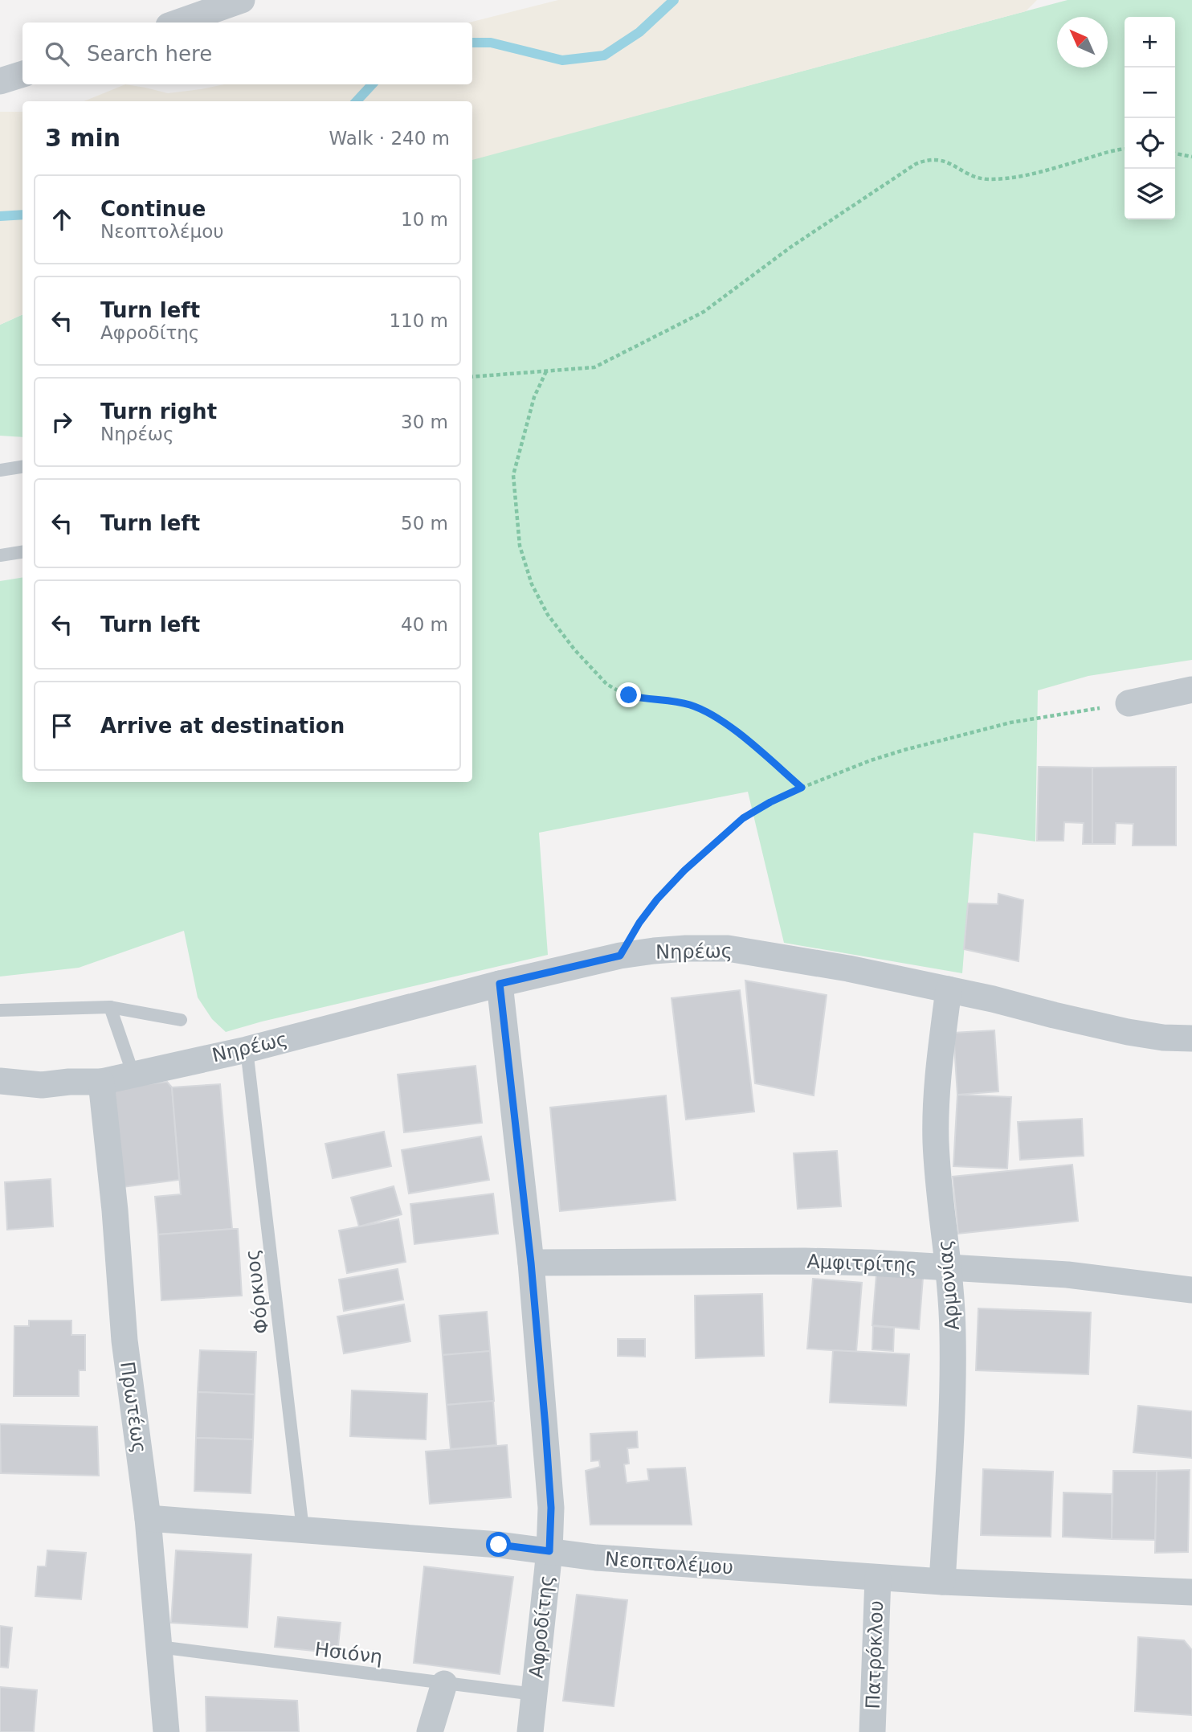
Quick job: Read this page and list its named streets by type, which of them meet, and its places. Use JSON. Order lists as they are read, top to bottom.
{
  "streets": {
    "street": [
      "Νηρέως",
      "Αμφιτρίτης",
      "Αρμονίας",
      "Πρωτέως",
      "Νεοπτολέμου",
      "Αφροδίτης",
      "Πατρόκλου"
    ],
    "lane": ["Φόρκυος", "Ησιόνη"]
  },
  "crossings": [
    ["Νηρέως", "Αρμονίας"],
    ["Νηρέως", "Φόρκυος"],
    ["Νηρέως", "Πρωτέως"],
    ["Νηρέως", "Αφροδίτης"],
    ["Αμφιτρίτης", "Αρμονίας"],
    ["Αμφιτρίτης", "Αφροδίτης"],
    ["Αρμονίας", "Νεοπτολέμου"],
    ["Φόρκυος", "Νεοπτολέμου"],
    ["Πρωτέως", "Νεοπτολέμου"],
    ["Πρωτέως", "Ησιόνη"],
    ["Νεοπτολέμου", "Αφροδίτης"],
    ["Νεοπτολέμου", "Πατρόκλου"],
    ["Αφροδίτης", "Ησιόνη"]
  ],
  "north": "top left",
  "page": {
    "map_buttons": ["+", "−"],
    "search": "Search here",
    "heading": ["3 min", "Walk · 240 m"],
    "list": [
      ["Continue", "Νεοπτολέμου", "10 m"],
      ["Turn left", "Αφροδίτης", "110 m"],
      ["Turn right", "Νηρέως", "30 m"],
      ["Turn left", "50 m"],
      ["Turn left", "40 m"],
      "Arrive at destination"
    ]
  }
}
